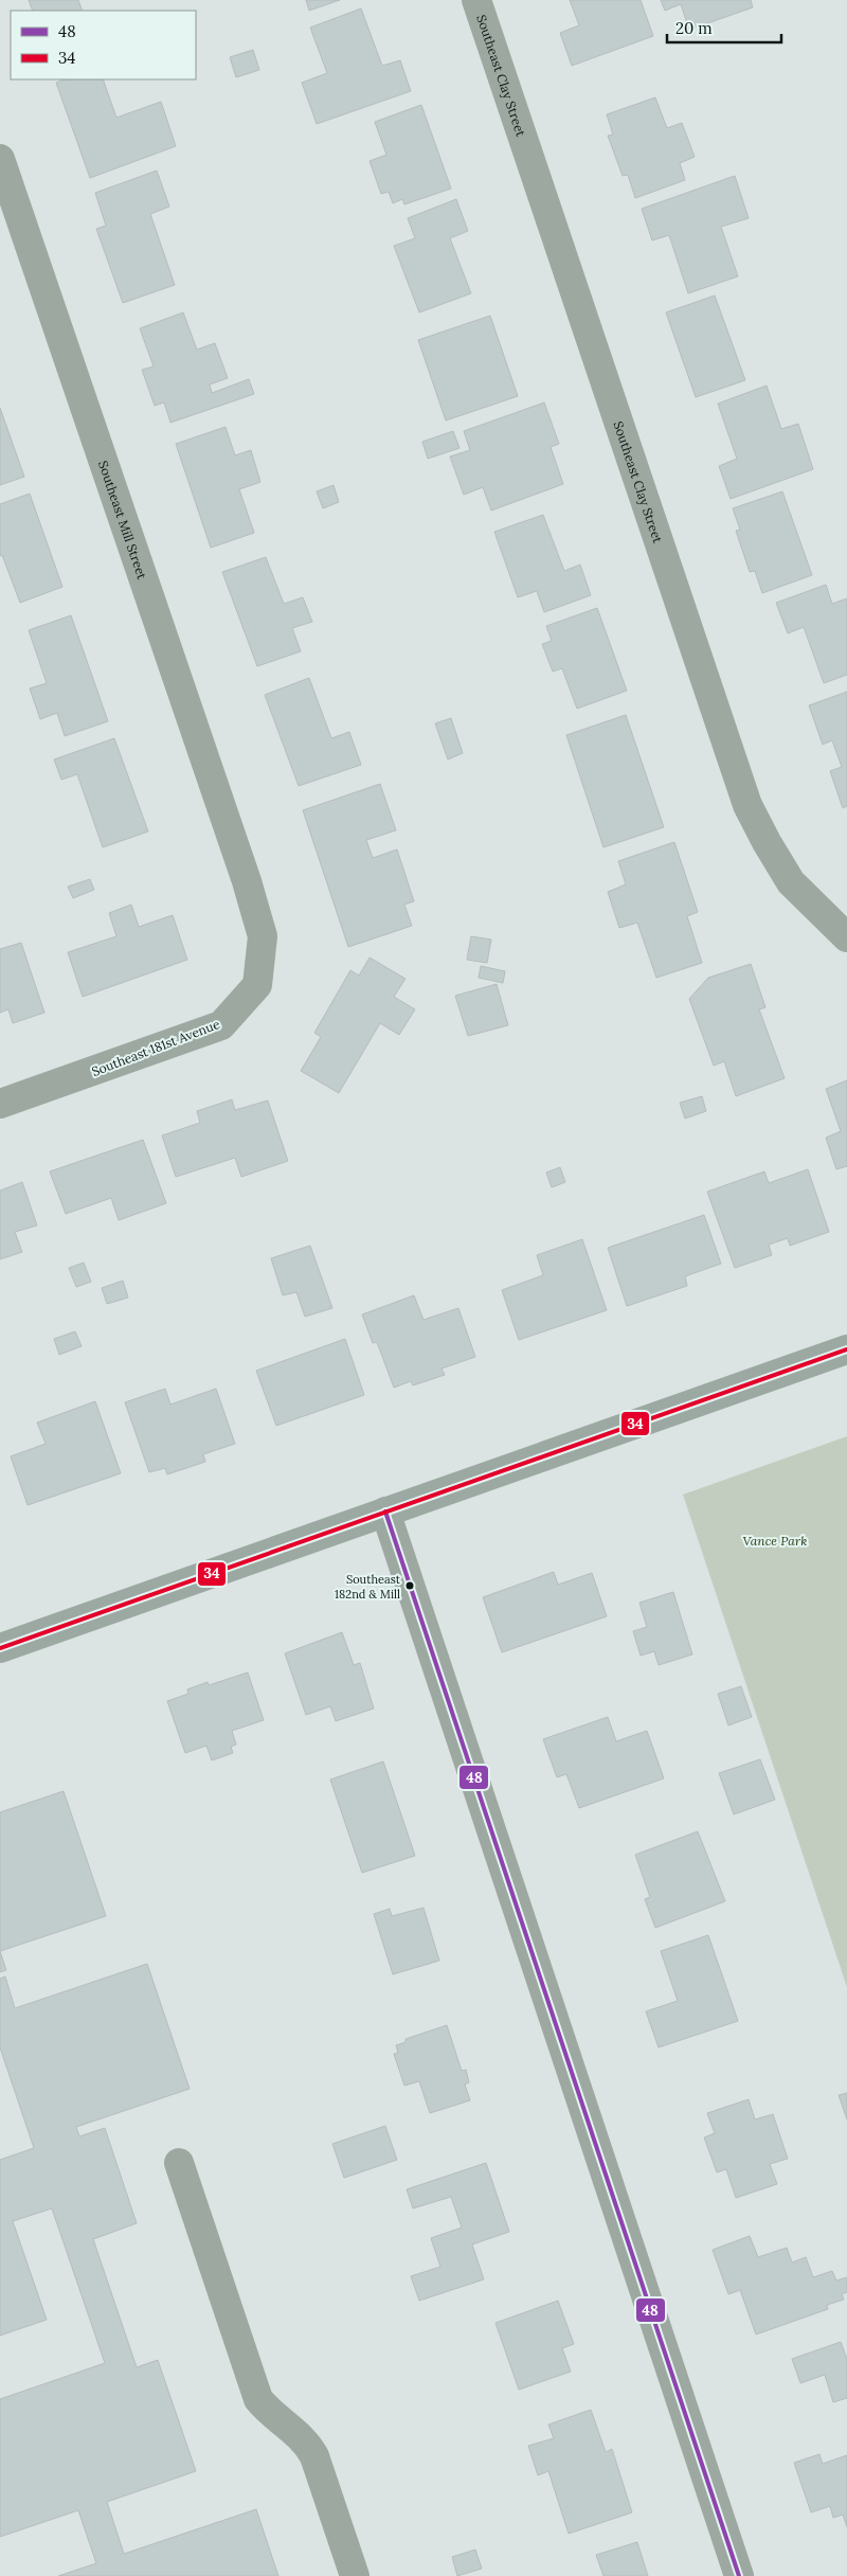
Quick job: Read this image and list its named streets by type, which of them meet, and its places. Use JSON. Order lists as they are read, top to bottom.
{
  "streets": {
    "street": ["Southeast Clay Street", "Southeast Mill Street", "Southeast 181st Avenue"]
  },
  "crossings": [
    ["Southeast Mill Street", "Southeast 181st Avenue"]
  ],
  "parks": ["Vance Park"],
  "places": ["Southeast 182nd & Mill"],
  "lines": ["transit line 34", "transit line 48"],
  "legend": ["48", "34"],
  "scale_bar": "20 m"
}
